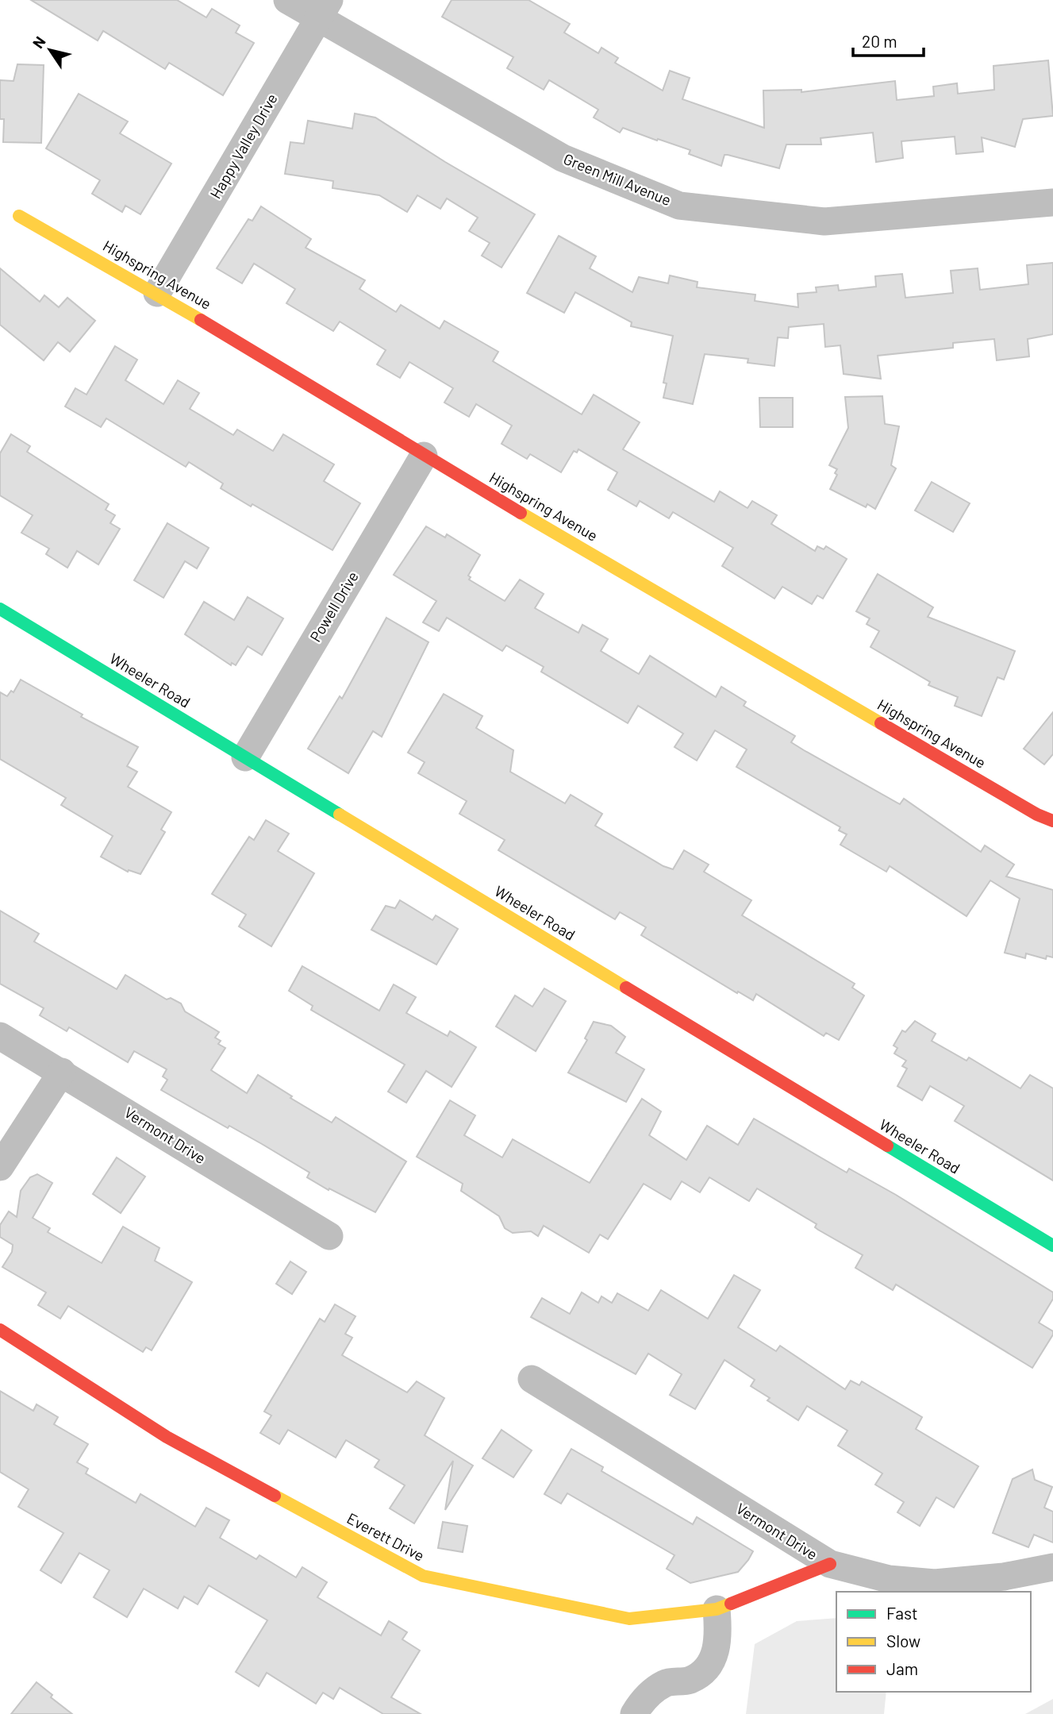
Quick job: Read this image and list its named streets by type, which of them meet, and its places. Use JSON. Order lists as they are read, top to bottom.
{
  "streets": {
    "street": [
      "Happy Valley Drive",
      "Green Mill Avenue",
      "Highspring Avenue",
      "Powell Drive",
      "Wheeler Road",
      "Vermont Drive",
      "Everett Drive"
    ]
  },
  "crossings": [
    ["Happy Valley Drive", "Green Mill Avenue"],
    ["Happy Valley Drive", "Highspring Avenue"],
    ["Highspring Avenue", "Powell Drive"],
    ["Powell Drive", "Wheeler Road"],
    ["Vermont Drive", "Everett Drive"]
  ],
  "legend": ["Fast", "Slow", "Jam"],
  "scale_bar": "20 m",
  "north": "top left"
}
